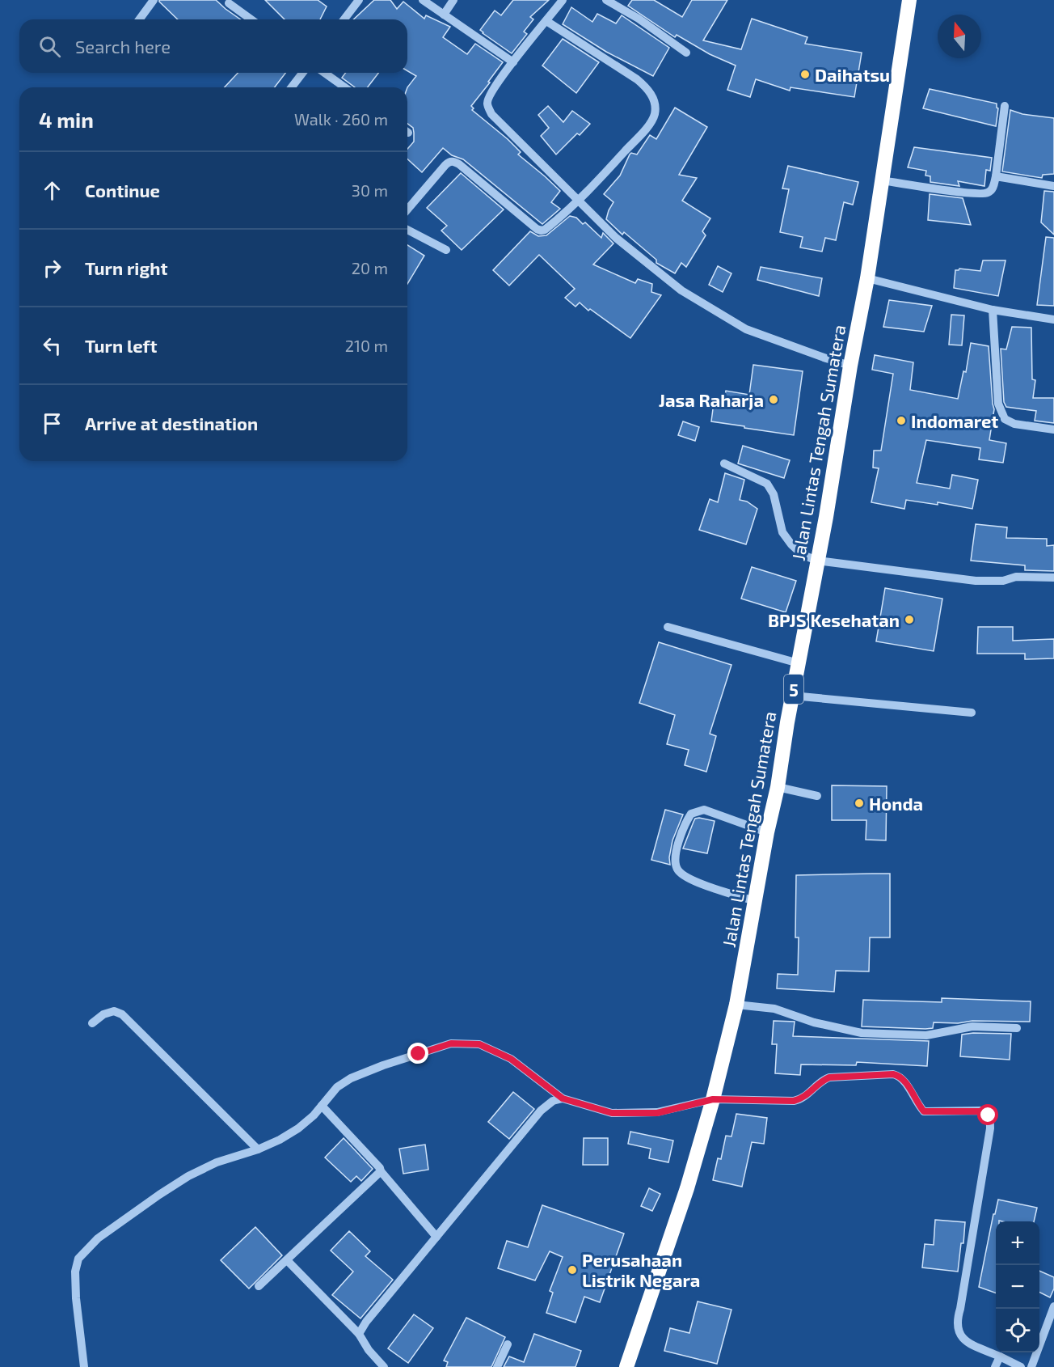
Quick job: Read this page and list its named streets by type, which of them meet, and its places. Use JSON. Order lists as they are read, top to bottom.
{
  "streets": {
    "highway": ["Jalan Lintas Tengah Sumatera", "5"]
  },
  "places": [
    "Daihatsu",
    "Jasa Raharja",
    "Indomaret",
    "BPJS Kesehatan",
    "Honda",
    "Perusahaan Listrik Negara"
  ],
  "north": "top",
  "page": {
    "search": "Search here",
    "heading": ["4 min", "Walk · 260 m"],
    "list": [
      ["Continue", "30 m"],
      ["Turn right", "20 m"],
      ["Turn left", "210 m"],
      "Arrive at destination"
    ],
    "map_buttons": ["+", "−"]
  }
}
